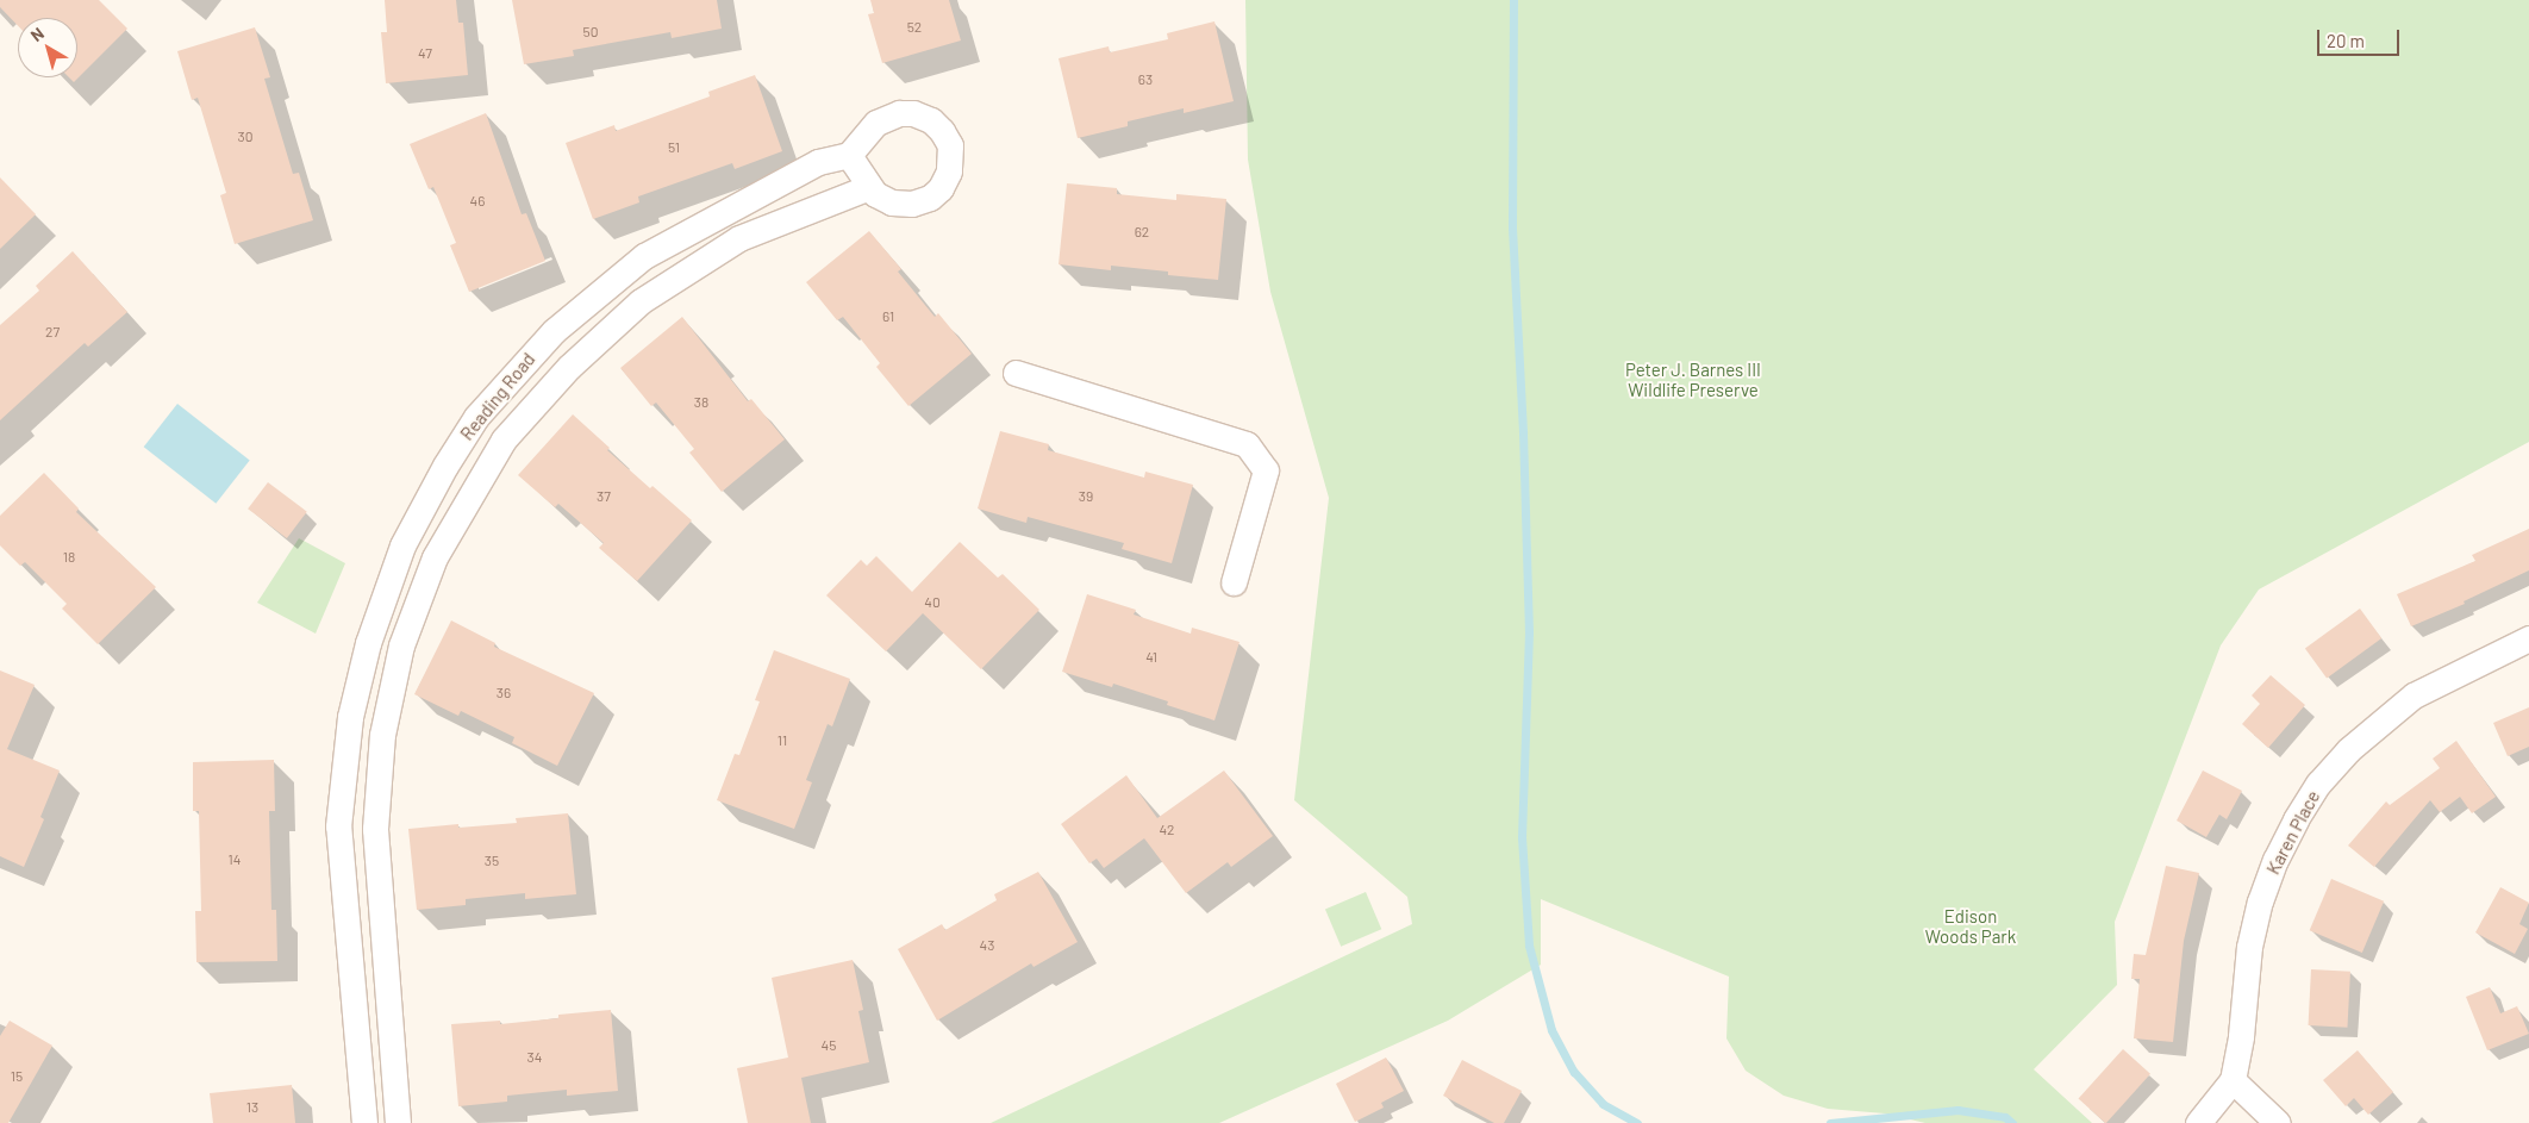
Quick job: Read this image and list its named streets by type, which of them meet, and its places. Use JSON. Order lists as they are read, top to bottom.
{
  "streets": {
    "street": ["Reading Road", "Karen Place"]
  },
  "parks": ["Peter J. Barnes III Wildlife Preserve", "Edison Woods Park"],
  "house_numbers": [
    "52",
    "50",
    "47",
    "63",
    "30",
    "51",
    "46",
    "62",
    "61",
    "27",
    "38",
    "37",
    "39",
    "18",
    "40",
    "41",
    "36",
    "11",
    "42",
    "14",
    "35",
    "43",
    "45",
    "34",
    "15",
    "13"
  ],
  "scale_bar": "20 m",
  "north": "top left"
}
